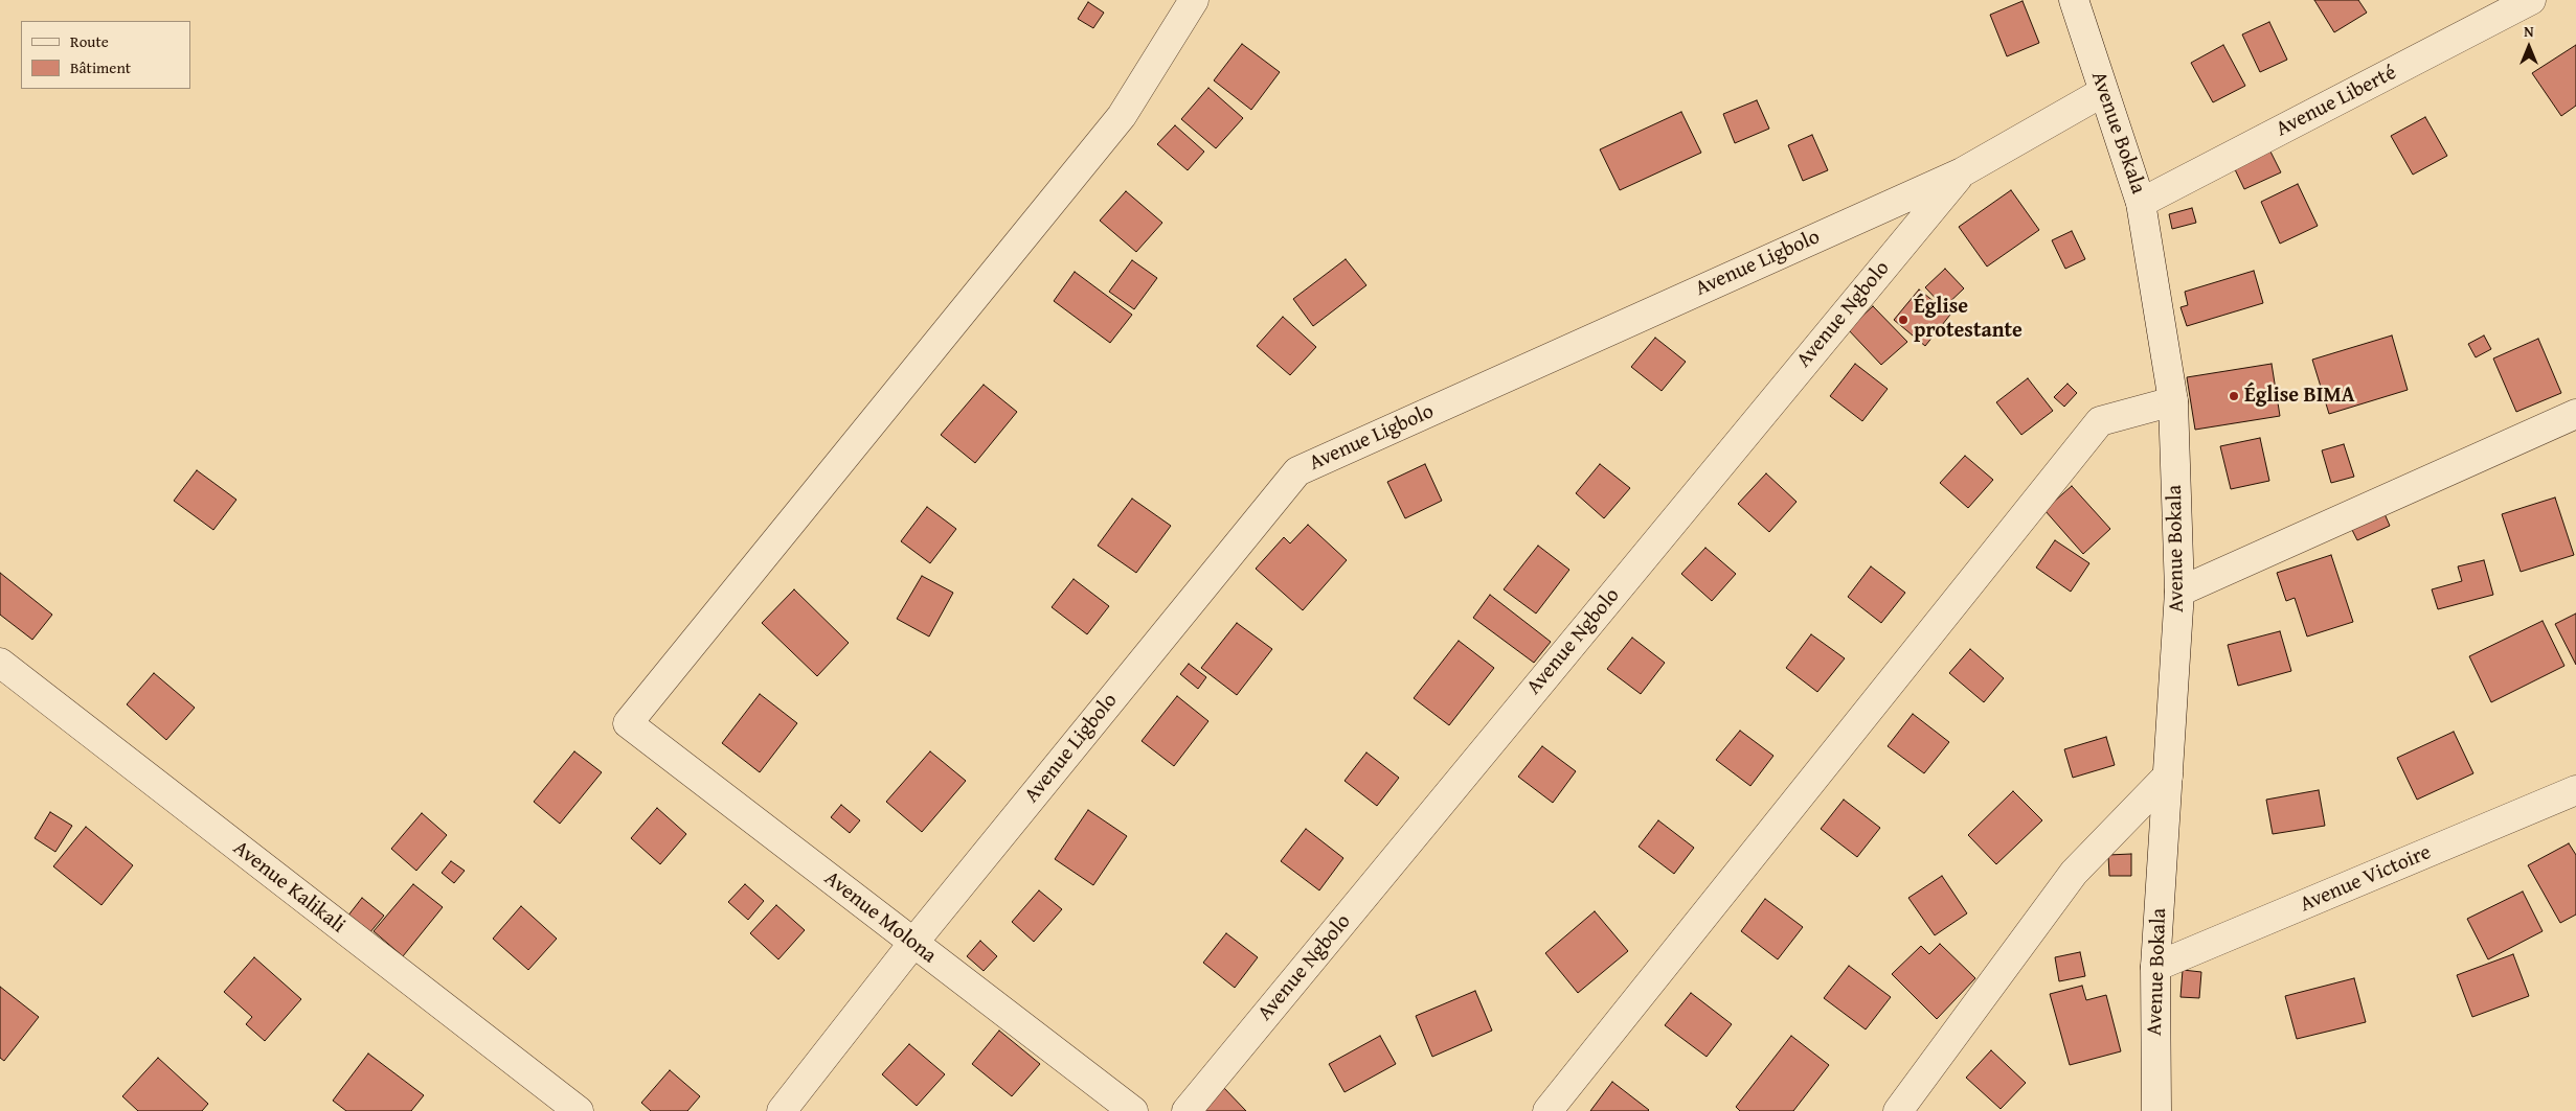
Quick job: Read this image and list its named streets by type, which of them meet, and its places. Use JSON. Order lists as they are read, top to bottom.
{
  "streets": {
    "street": [
      "Avenue Liberté",
      "Avenue Bokala",
      "Avenue Ligbolo",
      "Avenue Ngbolo",
      "Avenue Victoire",
      "Avenue Kalikali",
      "Avenue Molona"
    ]
  },
  "crossings": [
    ["Avenue Liberté", "Avenue Bokala"],
    ["Avenue Bokala", "Avenue Ligbolo"],
    ["Avenue Bokala", "Avenue Victoire"],
    ["Avenue Ligbolo", "Avenue Ngbolo"],
    ["Avenue Ligbolo", "Avenue Molona"]
  ],
  "places": ["Église protestante", "Église BIMA"],
  "legend": ["Route", "Bâtiment"],
  "north": "top"
}
